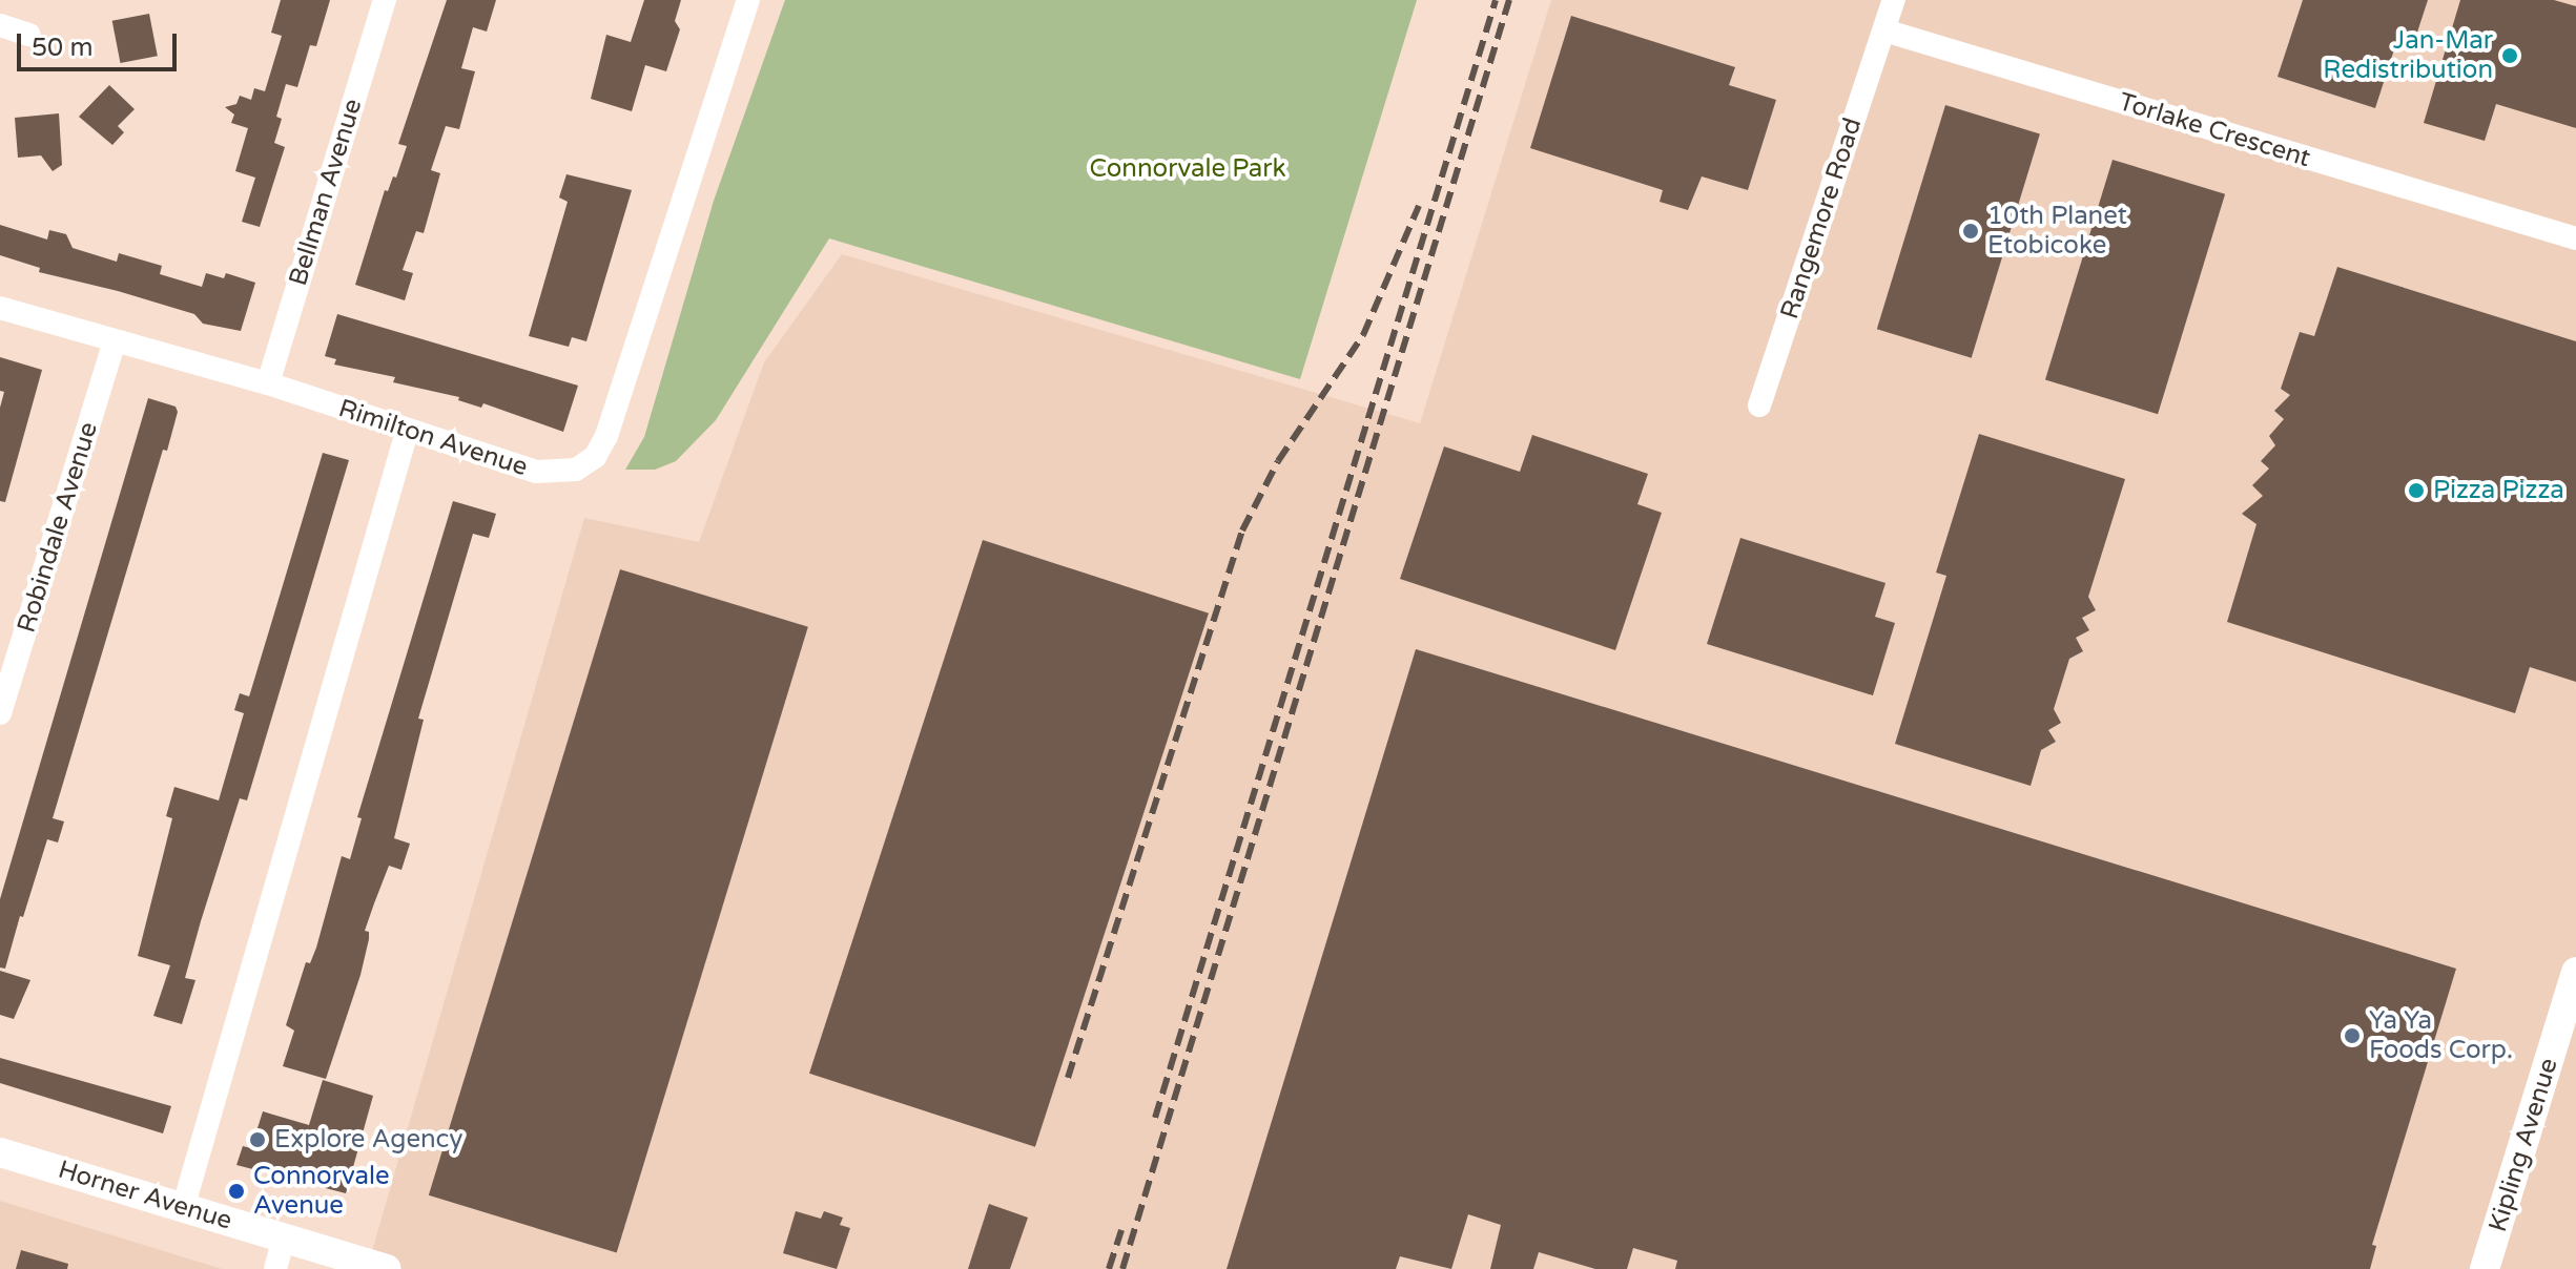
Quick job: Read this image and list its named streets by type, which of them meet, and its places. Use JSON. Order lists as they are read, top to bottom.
{
  "streets": {
    "main road": ["Kipling Avenue", "Horner Avenue"],
    "street": [
      "Torlake Crescent",
      "Bellman Avenue",
      "Rangemore Road",
      "Rimilton Avenue",
      "Robindale Avenue"
    ]
  },
  "crossings": [
    ["Torlake Crescent", "Rangemore Road"],
    ["Bellman Avenue", "Rimilton Avenue"],
    ["Rimilton Avenue", "Robindale Avenue"]
  ],
  "parks": ["Connorvale Park"],
  "places": [
    "Jan-Mar Redistribution",
    "10th Planet Etobicoke",
    "Pizza Pizza",
    "Ya Ya Foods Corp.",
    "Explore Agency",
    "Connorvale Avenue"
  ],
  "scale_bar": "50 m"
}
